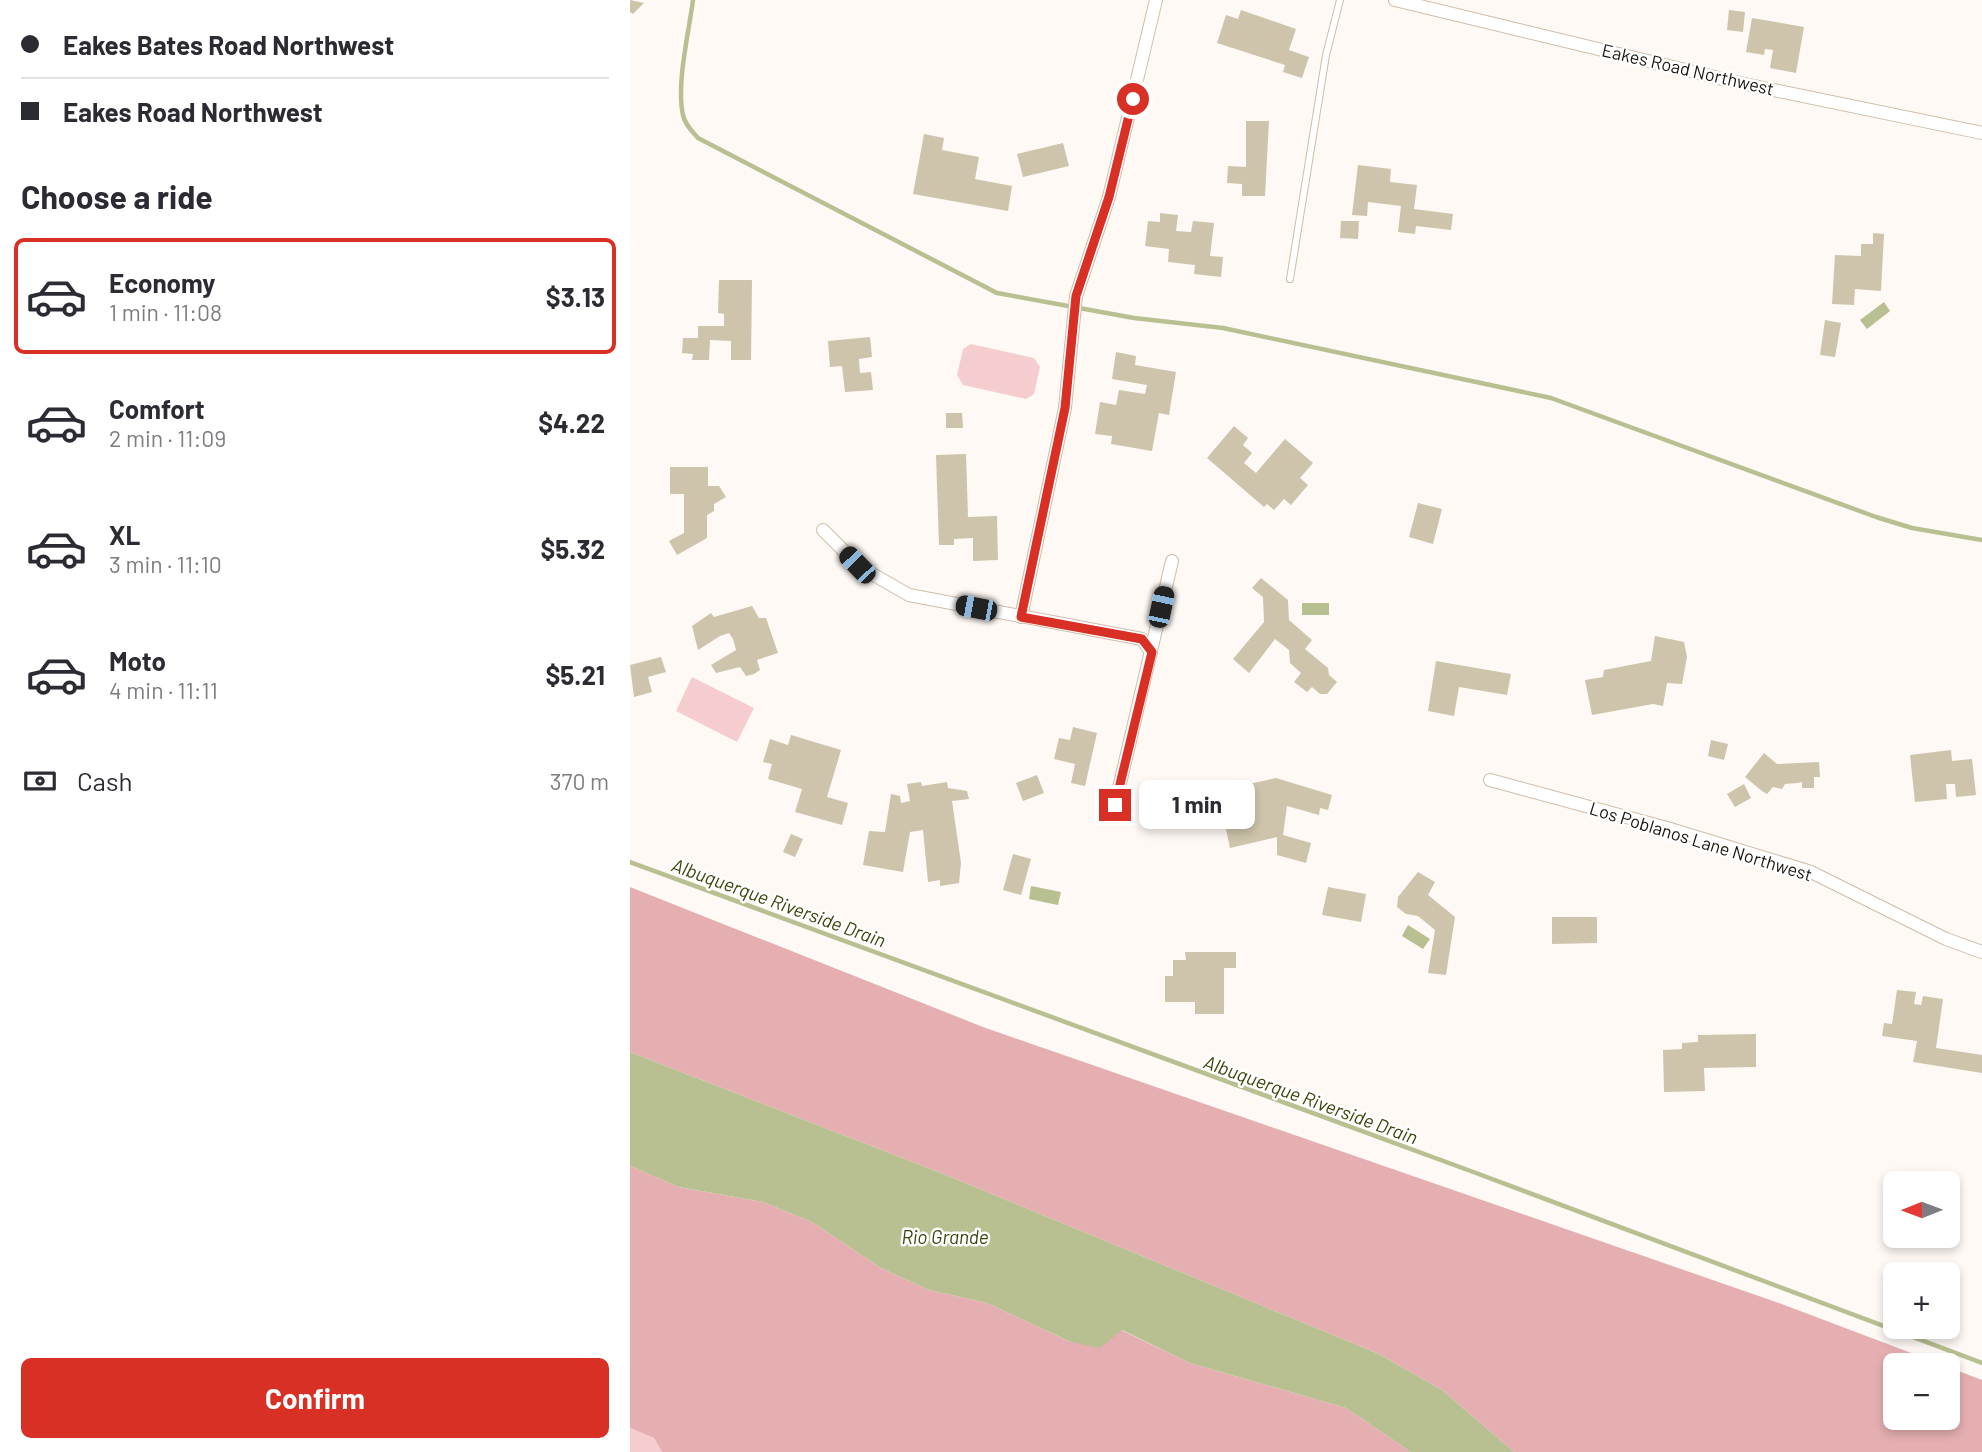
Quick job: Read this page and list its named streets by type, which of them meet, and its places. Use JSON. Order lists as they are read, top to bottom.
{
  "streets": {
    "street": ["Eakes Road Northwest", "Los Poblanos Lane Northwest"]
  },
  "water": ["Albuquerque Riverside Drain", "Rio Grande"],
  "north": "left",
  "page": {
    "banner": ["Eakes Bates Road Northwest", "Eakes Road Northwest"],
    "heading": "Choose a ride",
    "list": [
      {
        "name": "Economy",
        "note": "1 min · 11:08",
        "value": "$3.13"
      },
      {
        "name": "Comfort",
        "note": "2 min · 11:09",
        "value": "$4.22"
      },
      {
        "name": "XL",
        "note": "3 min · 11:10",
        "value": "$5.32"
      },
      {
        "name": "Moto",
        "note": "4 min · 11:11",
        "value": "$5.21"
      }
    ],
    "pay": ["Cash", "370 m"],
    "bubble": "1 min",
    "map_buttons": ["+", "−"],
    "buttons": "Confirm"
  }
}
